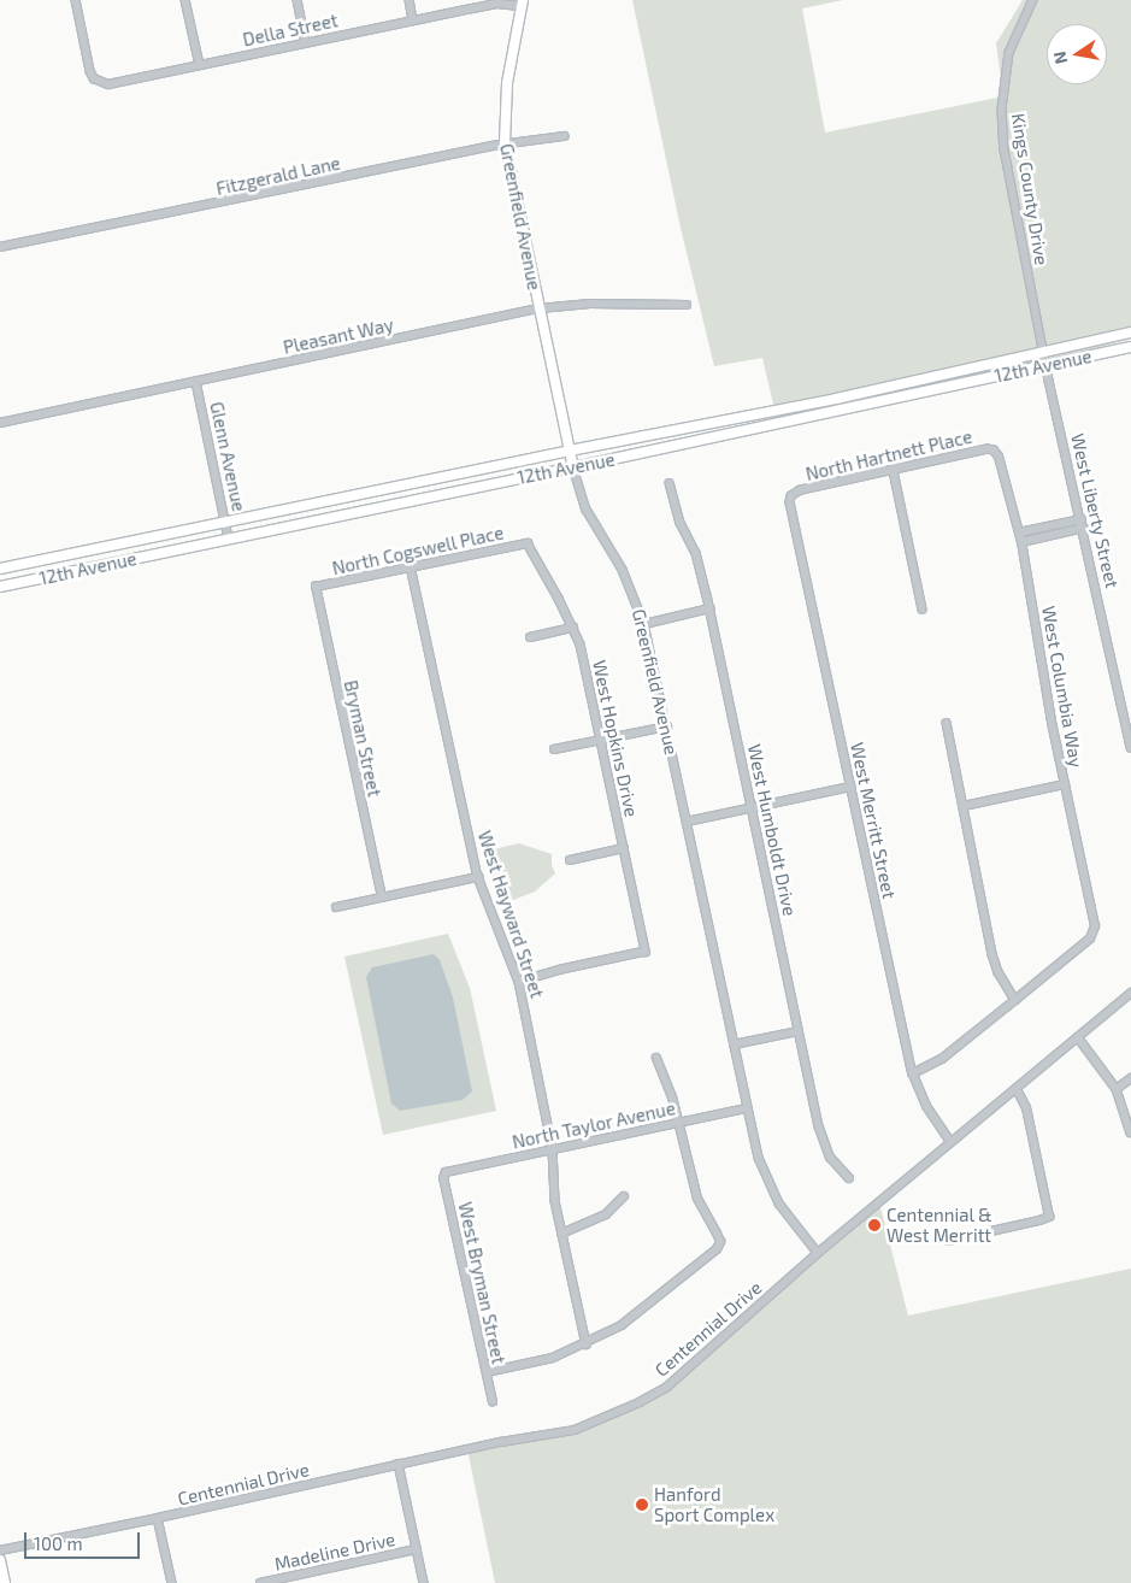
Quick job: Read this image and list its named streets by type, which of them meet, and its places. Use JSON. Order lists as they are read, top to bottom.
{
  "streets": {
    "main road": ["Greenfield Avenue", "12th Avenue"],
    "street": [
      "Della Street",
      "Fitzgerald Lane",
      "Kings County Drive",
      "Pleasant Way",
      "North Hartnett Place",
      "Glenn Avenue",
      "West Liberty Street",
      "North Cogswell Place",
      "West Columbia Way",
      "Bryman Street",
      "West Hopkins Drive",
      "West Merritt Street",
      "West Humboldt Drive",
      "West Hayward Street",
      "North Taylor Avenue",
      "West Bryman Street",
      "Centennial Drive",
      "Madeline Drive"
    ]
  },
  "crossings": [
    ["Della Street", "Greenfield Avenue"],
    ["Fitzgerald Lane", "Greenfield Avenue"],
    ["Kings County Drive", "12th Avenue"],
    ["Kings County Drive", "West Liberty Street"],
    ["Greenfield Avenue", "Pleasant Way"],
    ["Greenfield Avenue", "12th Avenue"],
    ["Greenfield Avenue", "North Taylor Avenue"],
    ["Greenfield Avenue", "Centennial Drive"],
    ["Pleasant Way", "Glenn Avenue"],
    ["12th Avenue", "Glenn Avenue"],
    ["12th Avenue", "West Liberty Street"],
    ["North Hartnett Place", "West Columbia Way"],
    ["North Hartnett Place", "West Merritt Street"],
    ["North Cogswell Place", "Bryman Street"],
    ["North Cogswell Place", "West Hopkins Drive"],
    ["North Cogswell Place", "West Hayward Street"],
    ["West Hopkins Drive", "West Hayward Street"],
    ["West Merritt Street", "Centennial Drive"],
    ["West Hayward Street", "North Taylor Avenue"],
    ["North Taylor Avenue", "West Bryman Street"]
  ],
  "places": ["Centennial & West Merritt", "Hanford Sport Complex"],
  "scale_bar": "100 m",
  "north": "left"
}
